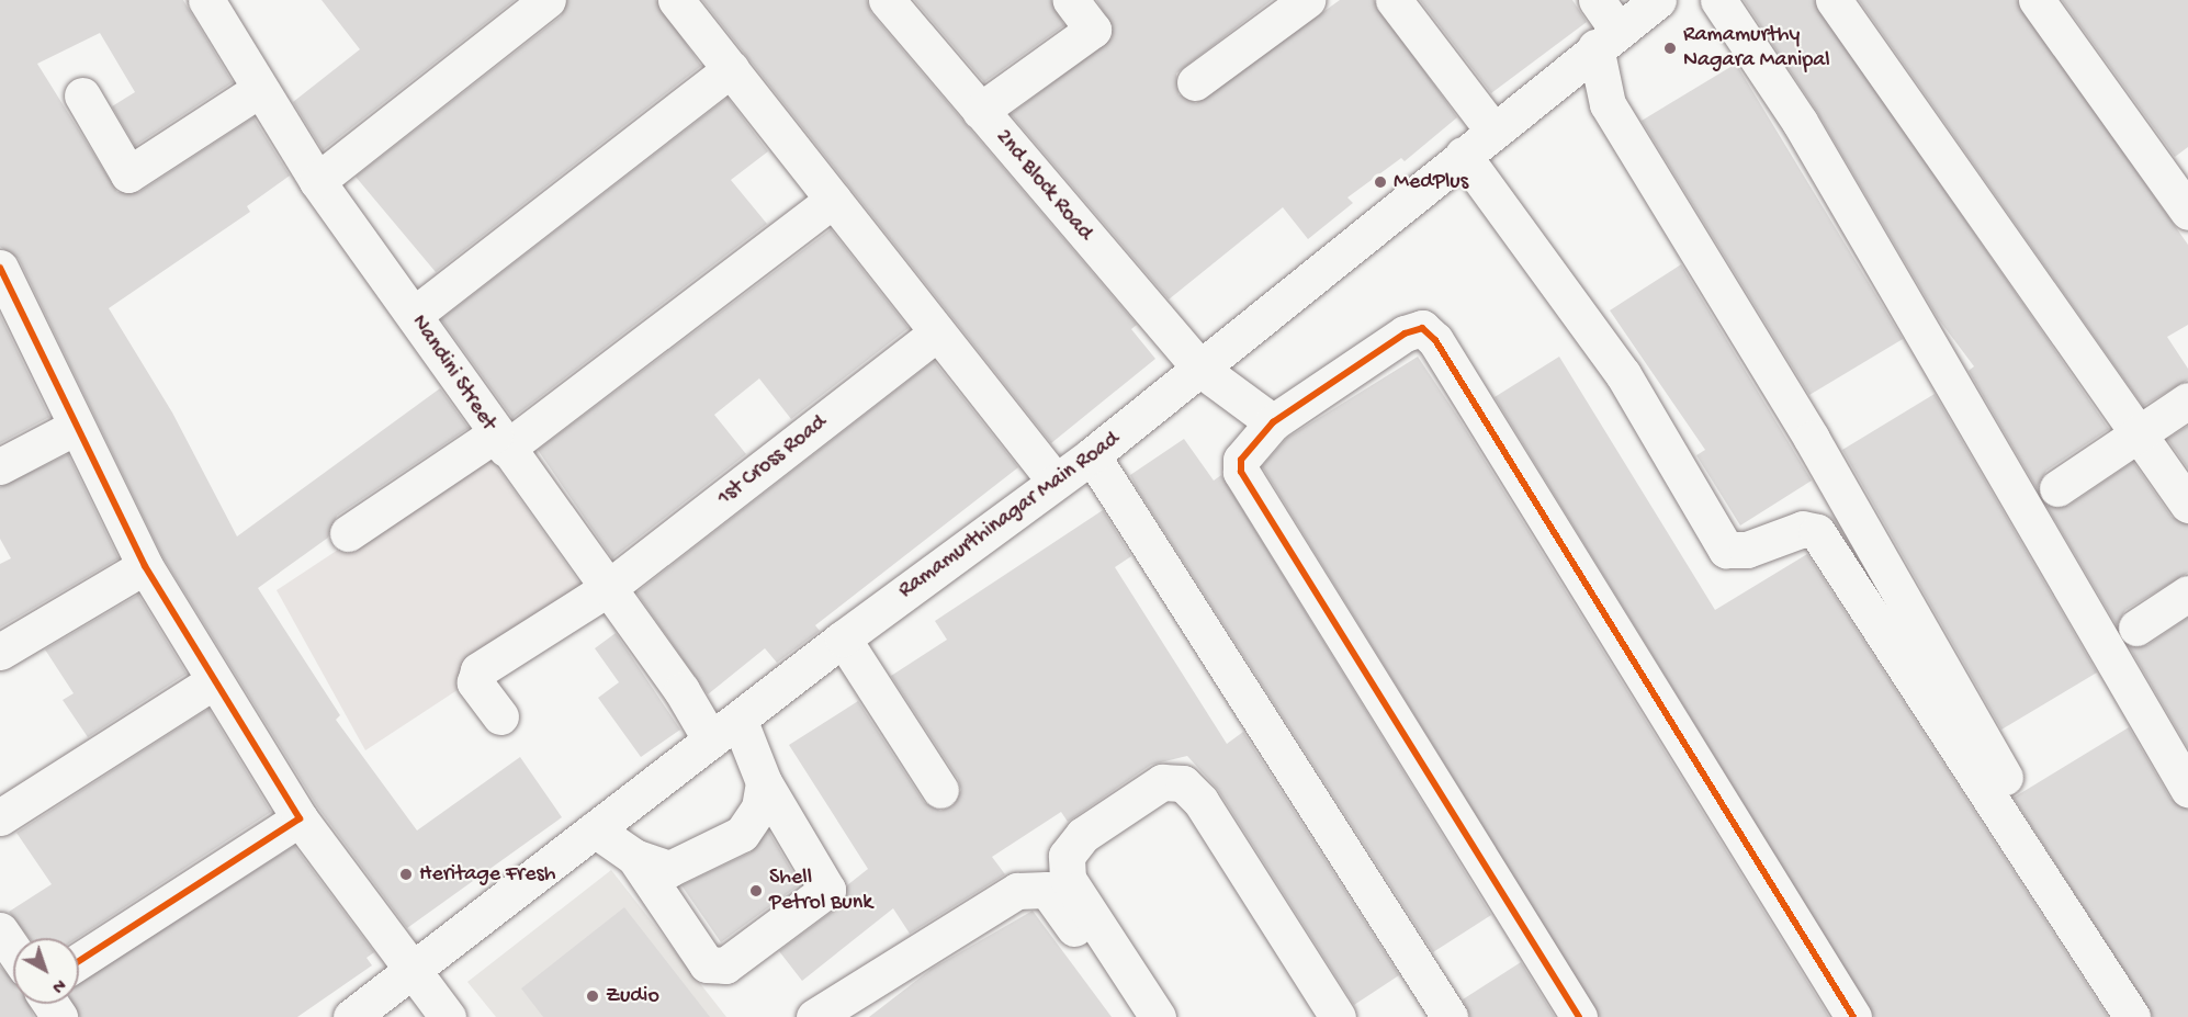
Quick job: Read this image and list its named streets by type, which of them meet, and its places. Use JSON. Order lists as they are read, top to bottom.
{
  "streets": {
    "street": [
      "2nd Block Road",
      "Nandini Street",
      "1st Cross Road",
      "Ramamurthinagar Main Road"
    ]
  },
  "crossings": [
    ["2nd Block Road", "Ramamurthinagar Main Road"],
    ["Nandini Street", "1st Cross Road"],
    ["Nandini Street", "Ramamurthinagar Main Road"]
  ],
  "places": [
    "Ramamurthy Nagara Manipal",
    "MedPlus",
    "Heritage Fresh",
    "Shell Petrol Bunk",
    "Zudio"
  ],
  "north": "bottom right"
}
